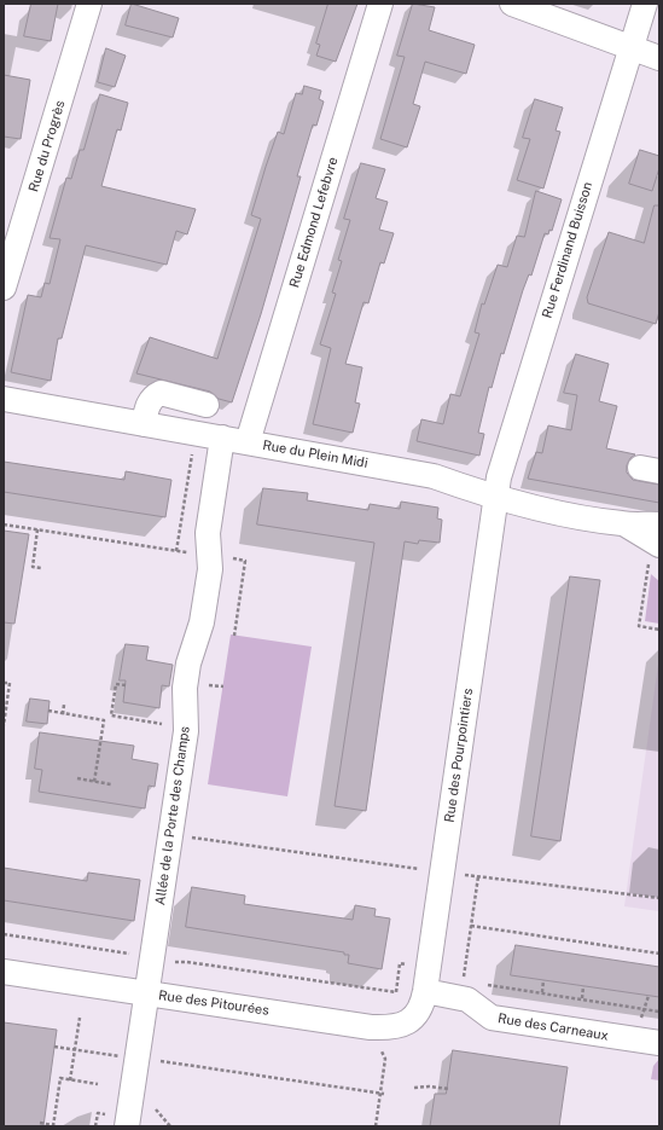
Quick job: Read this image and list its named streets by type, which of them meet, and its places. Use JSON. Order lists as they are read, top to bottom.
{
  "streets": {
    "street": [
      "Rue du Progrès",
      "Rue Edmond Lefebvre",
      "Rue Ferdinand Buisson",
      "Rue du Plein Midi",
      "Rue des Pourpointiers",
      "Allée de la Porte des Champs",
      "Rue des Pitourées",
      "Rue des Carneaux"
    ]
  },
  "crossings": [
    ["Rue Edmond Lefebvre", "Rue du Plein Midi"],
    ["Rue Ferdinand Buisson", "Rue du Plein Midi"],
    ["Rue Ferdinand Buisson", "Rue des Pourpointiers"],
    ["Rue du Plein Midi", "Rue des Pourpointiers"],
    ["Rue du Plein Midi", "Allée de la Porte des Champs"],
    ["Rue des Pourpointiers", "Rue des Pitourées"],
    ["Rue des Pourpointiers", "Rue des Carneaux"],
    ["Allée de la Porte des Champs", "Rue des Pitourées"],
    ["Rue des Pitourées", "Rue des Carneaux"]
  ]
}
